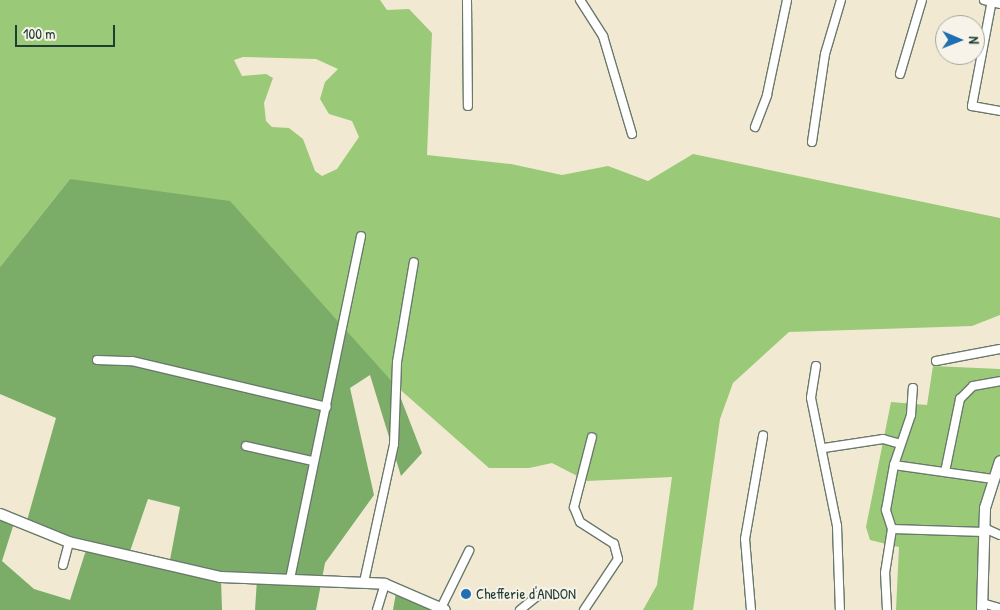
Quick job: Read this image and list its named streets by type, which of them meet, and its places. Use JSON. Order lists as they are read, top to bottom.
{
  "places": ["Chefferie d'ANDON"],
  "scale_bar": "100 m",
  "north": "right"
}
